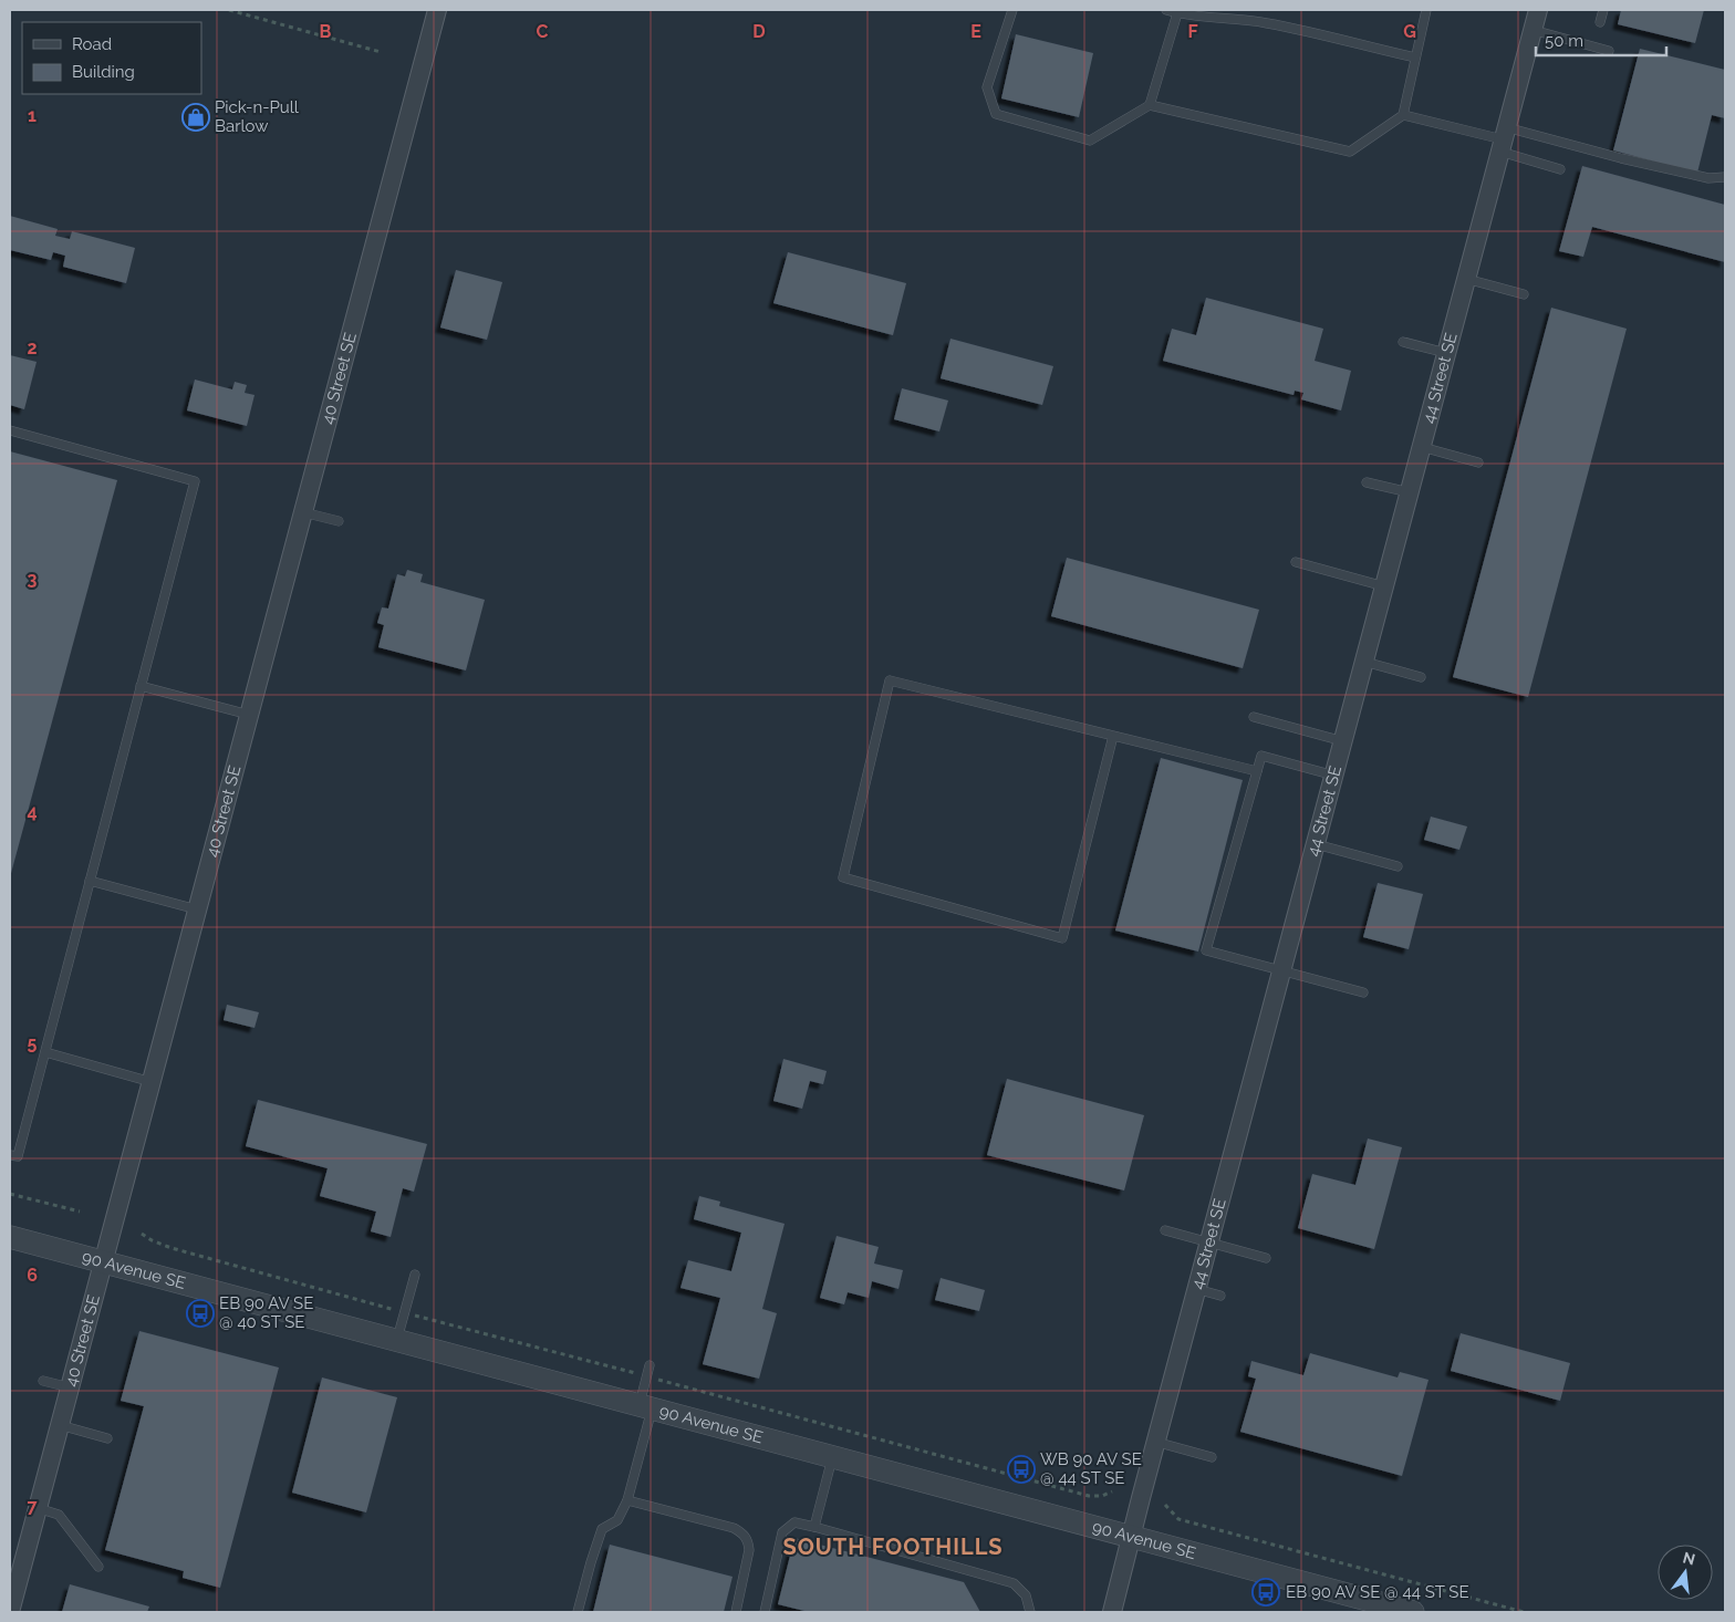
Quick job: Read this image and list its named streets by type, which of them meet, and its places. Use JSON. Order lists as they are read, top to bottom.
{
  "streets": {
    "street": ["40 Street SE", "44 Street SE", "90 Avenue SE"]
  },
  "crossings": [
    ["40 Street SE", "90 Avenue SE"],
    ["44 Street SE", "90 Avenue SE"]
  ],
  "districts": ["SOUTH FOOTHILLS"],
  "places": {
    "shop": ["Pick-n-Pull Barlow"],
    "bus stop": ["EB 90 AV SE @ 40 ST SE", "WB 90 AV SE @ 44 ST SE", "EB 90 AV SE @ 44 ST SE"]
  },
  "legend": ["Road", "Building"],
  "scale_bar": "50 m",
  "north": "top",
  "grid": {
    "columns": [
      "B",
      "C",
      "D",
      "E",
      "F",
      "G"
    ],
    "rows": [
      "1",
      "2",
      "3",
      "4",
      "5",
      "6",
      "7"
    ]
  }
}
